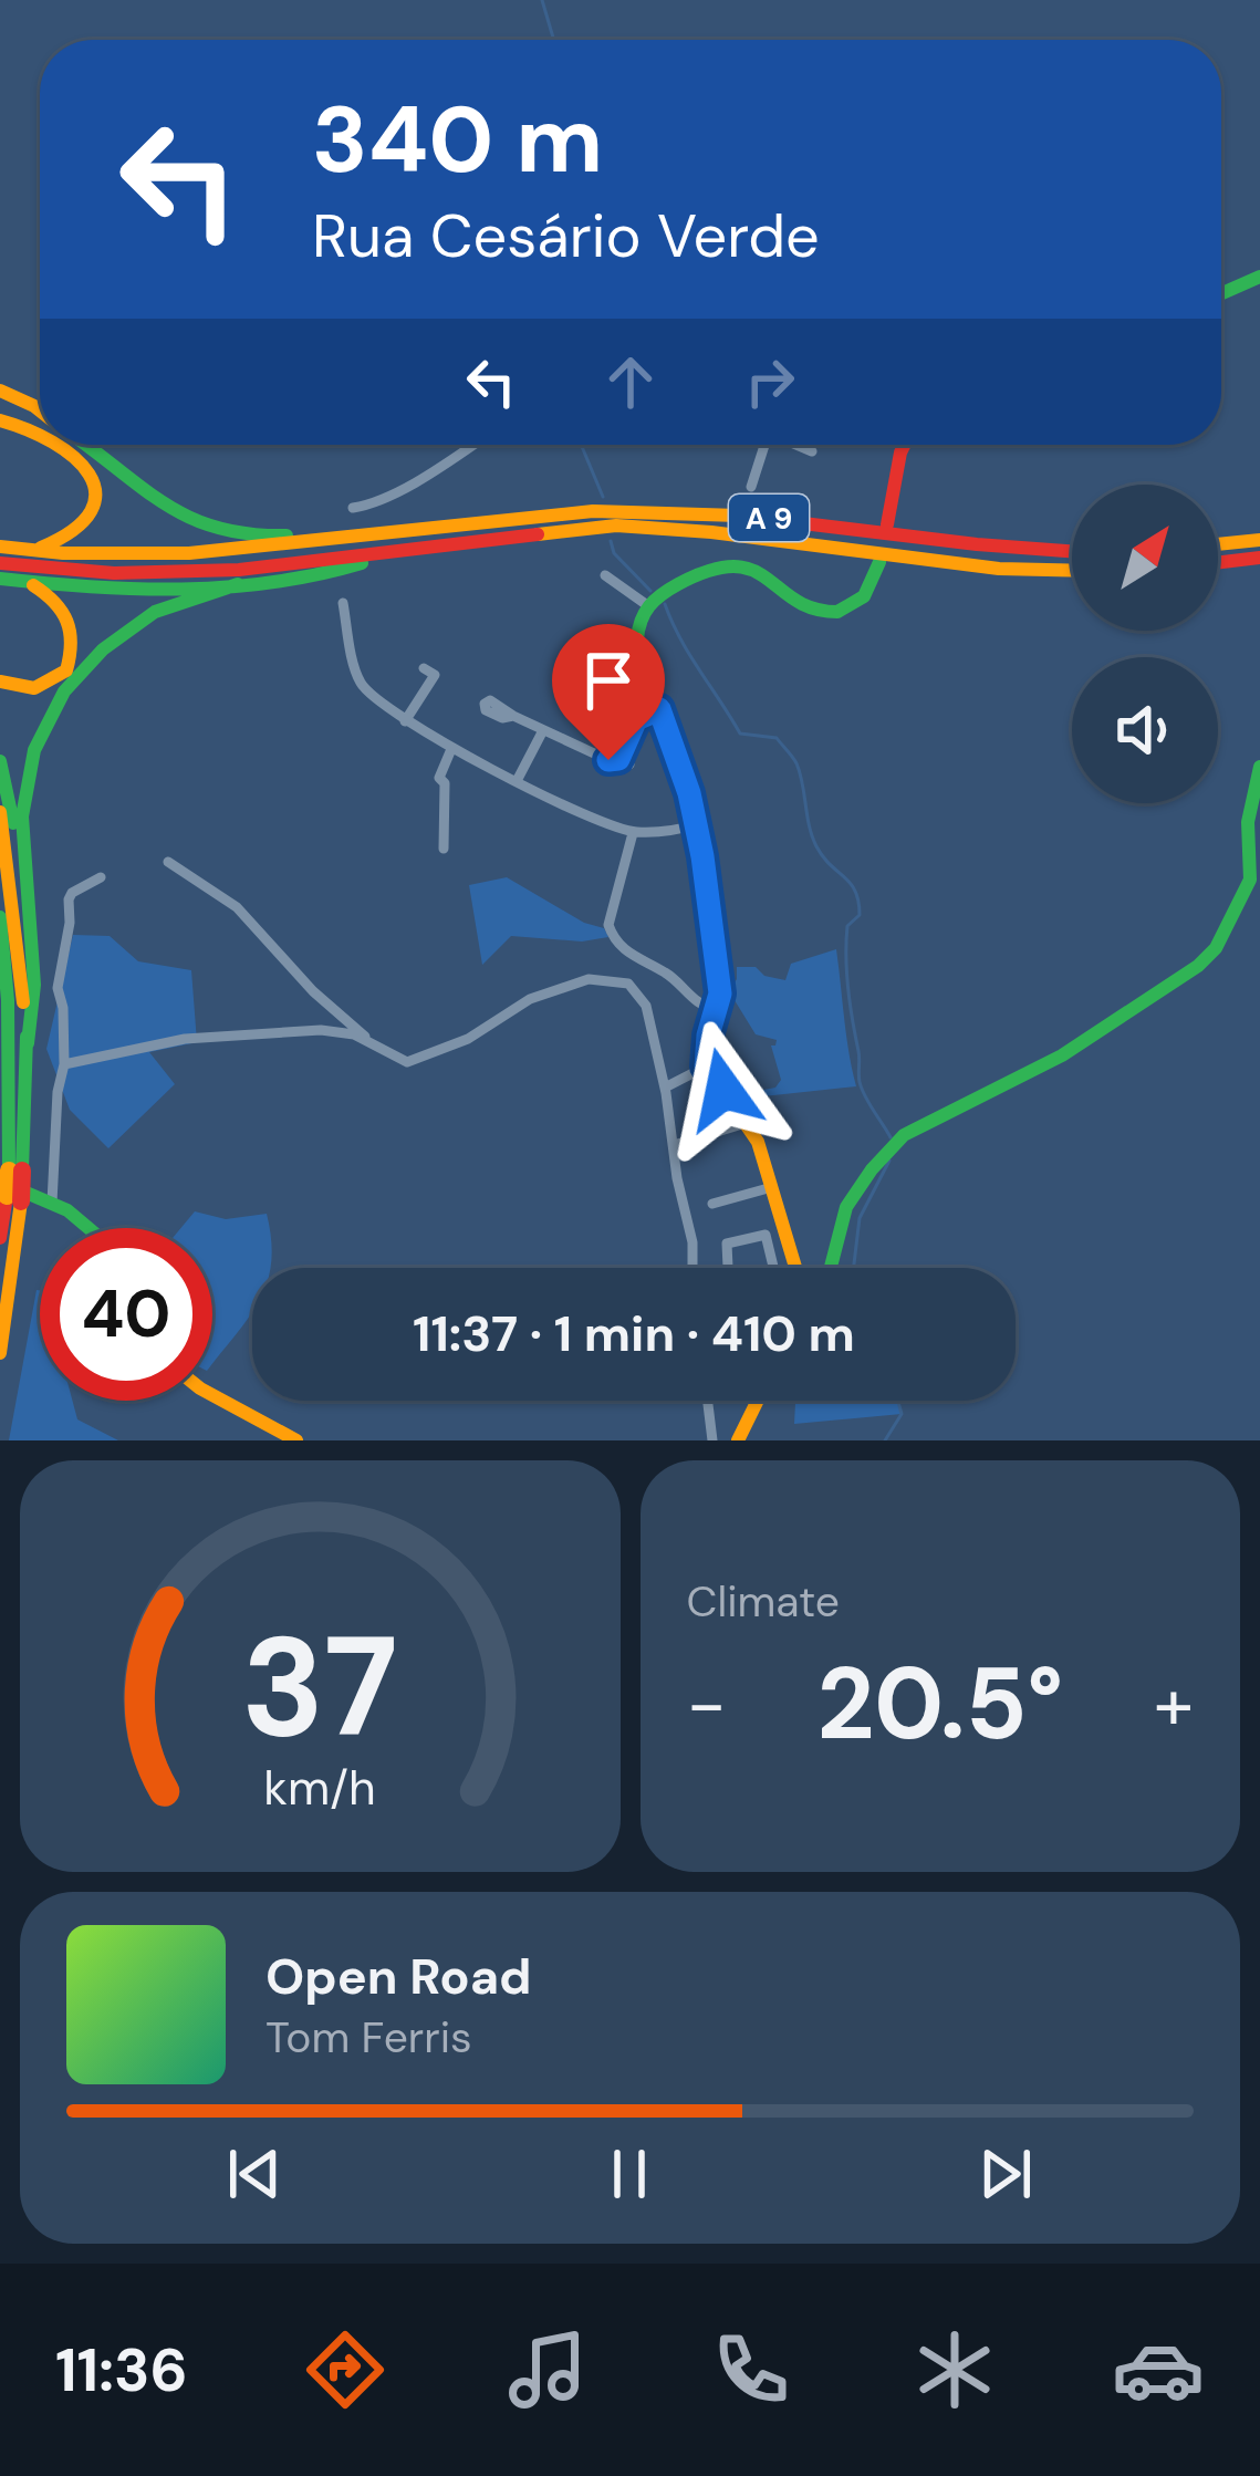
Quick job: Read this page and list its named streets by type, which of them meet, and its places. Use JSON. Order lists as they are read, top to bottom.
{
  "streets": {
    "main road": ["A 9"]
  },
  "north": "top right",
  "page": {
    "turn": ["340 m", "Rua Cesário Verde"],
    "limit": "40",
    "trip": "11:37 · 1 min · 410 m",
    "tile": "Climate",
    "heat": ["−", "20.5°", "+"],
    "song": ["Open Road", "Tom Ferris"],
    "tabs": "11:36",
    "gauge": ["37", "km/h"]
  }
}
